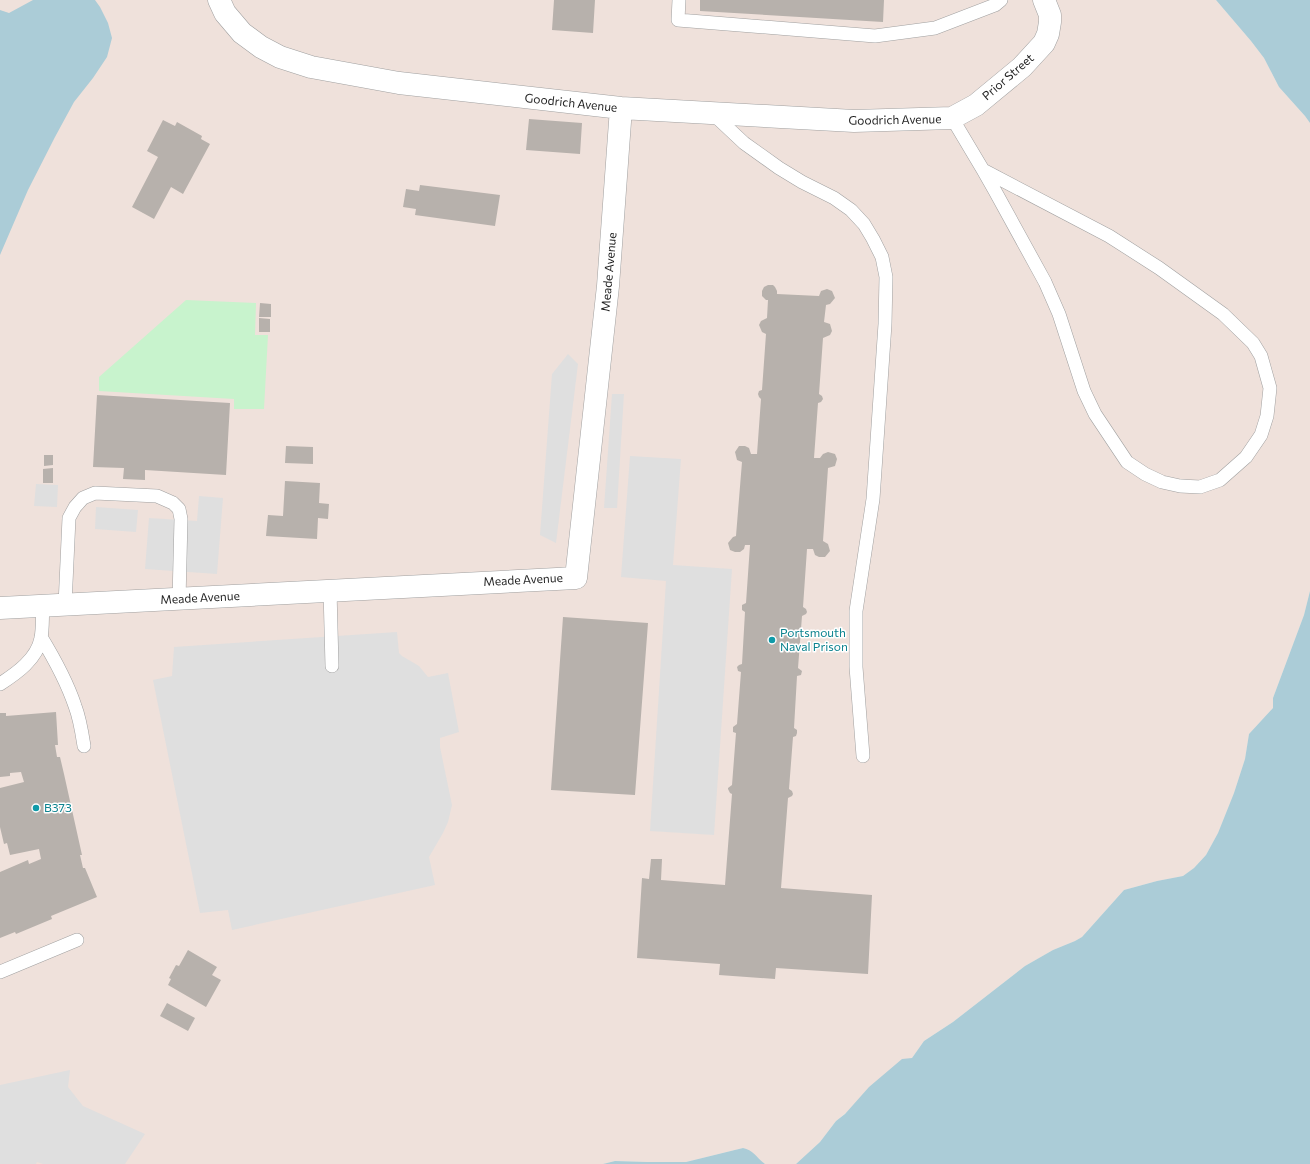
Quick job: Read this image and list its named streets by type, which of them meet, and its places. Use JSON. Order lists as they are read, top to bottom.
{
  "streets": {
    "street": ["Prior Street", "Goodrich Avenue", "Meade Avenue"]
  },
  "crossings": [
    ["Prior Street", "Goodrich Avenue"],
    ["Goodrich Avenue", "Meade Avenue"]
  ],
  "places": ["Portsmouth Naval Prison", "B373"]
}
